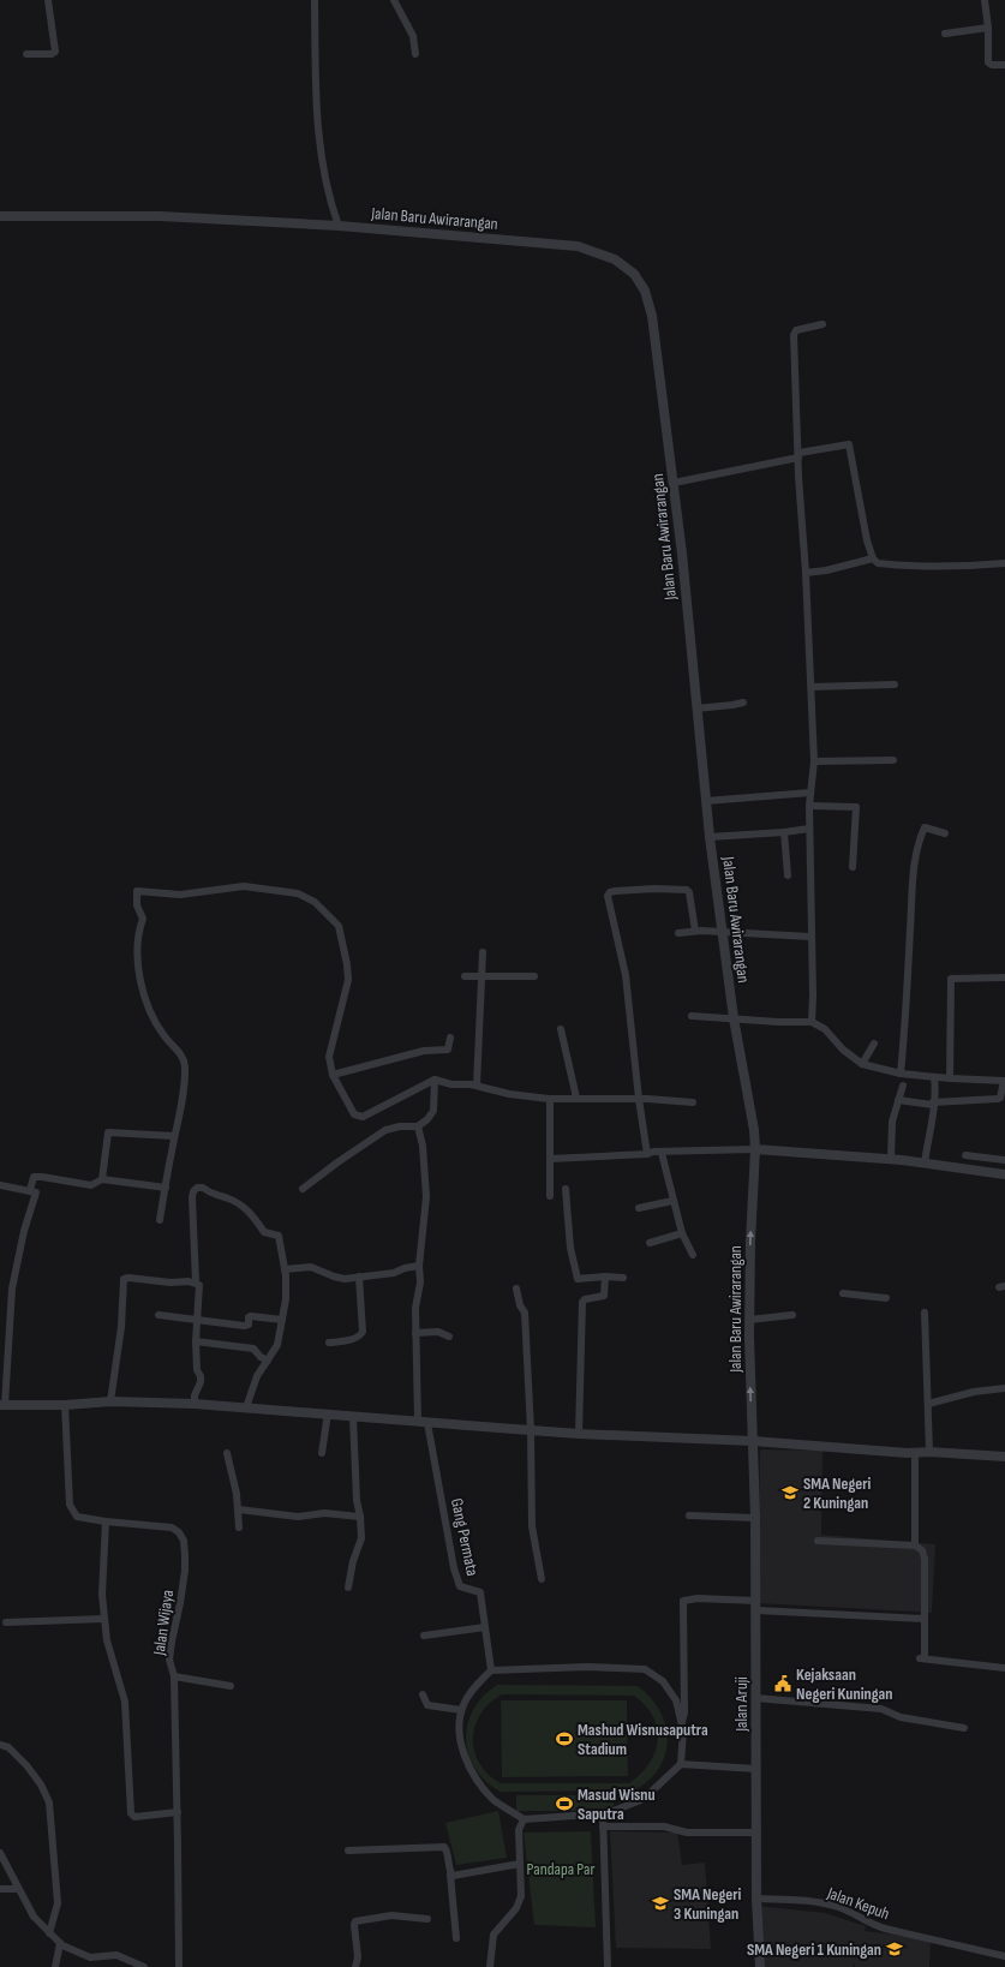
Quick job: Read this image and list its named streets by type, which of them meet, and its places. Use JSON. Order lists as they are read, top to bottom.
{
  "streets": {
    "street": [
      "Jalan Baru Awirarangan",
      "Gang Permata",
      "Jalan Wijaya",
      "Jalan Aruji",
      "Jalan Kepuh"
    ]
  },
  "crossings": [
    ["Jalan Baru Awirarangan", "Jalan Aruji"],
    ["Jalan Aruji", "Jalan Kepuh"]
  ],
  "parks": ["Pandapa Par"],
  "places": {
    "school or university": ["SMA Negeri 2 Kuningan", "SMA Negeri 3 Kuningan", "SMA Negeri 1 Kuningan"],
    "public building": ["Kejaksaan Negeri Kuningan"],
    "sports": ["Mashud Wisnusaputra Stadium", "Masud Wisnu Saputra"]
  }
}
